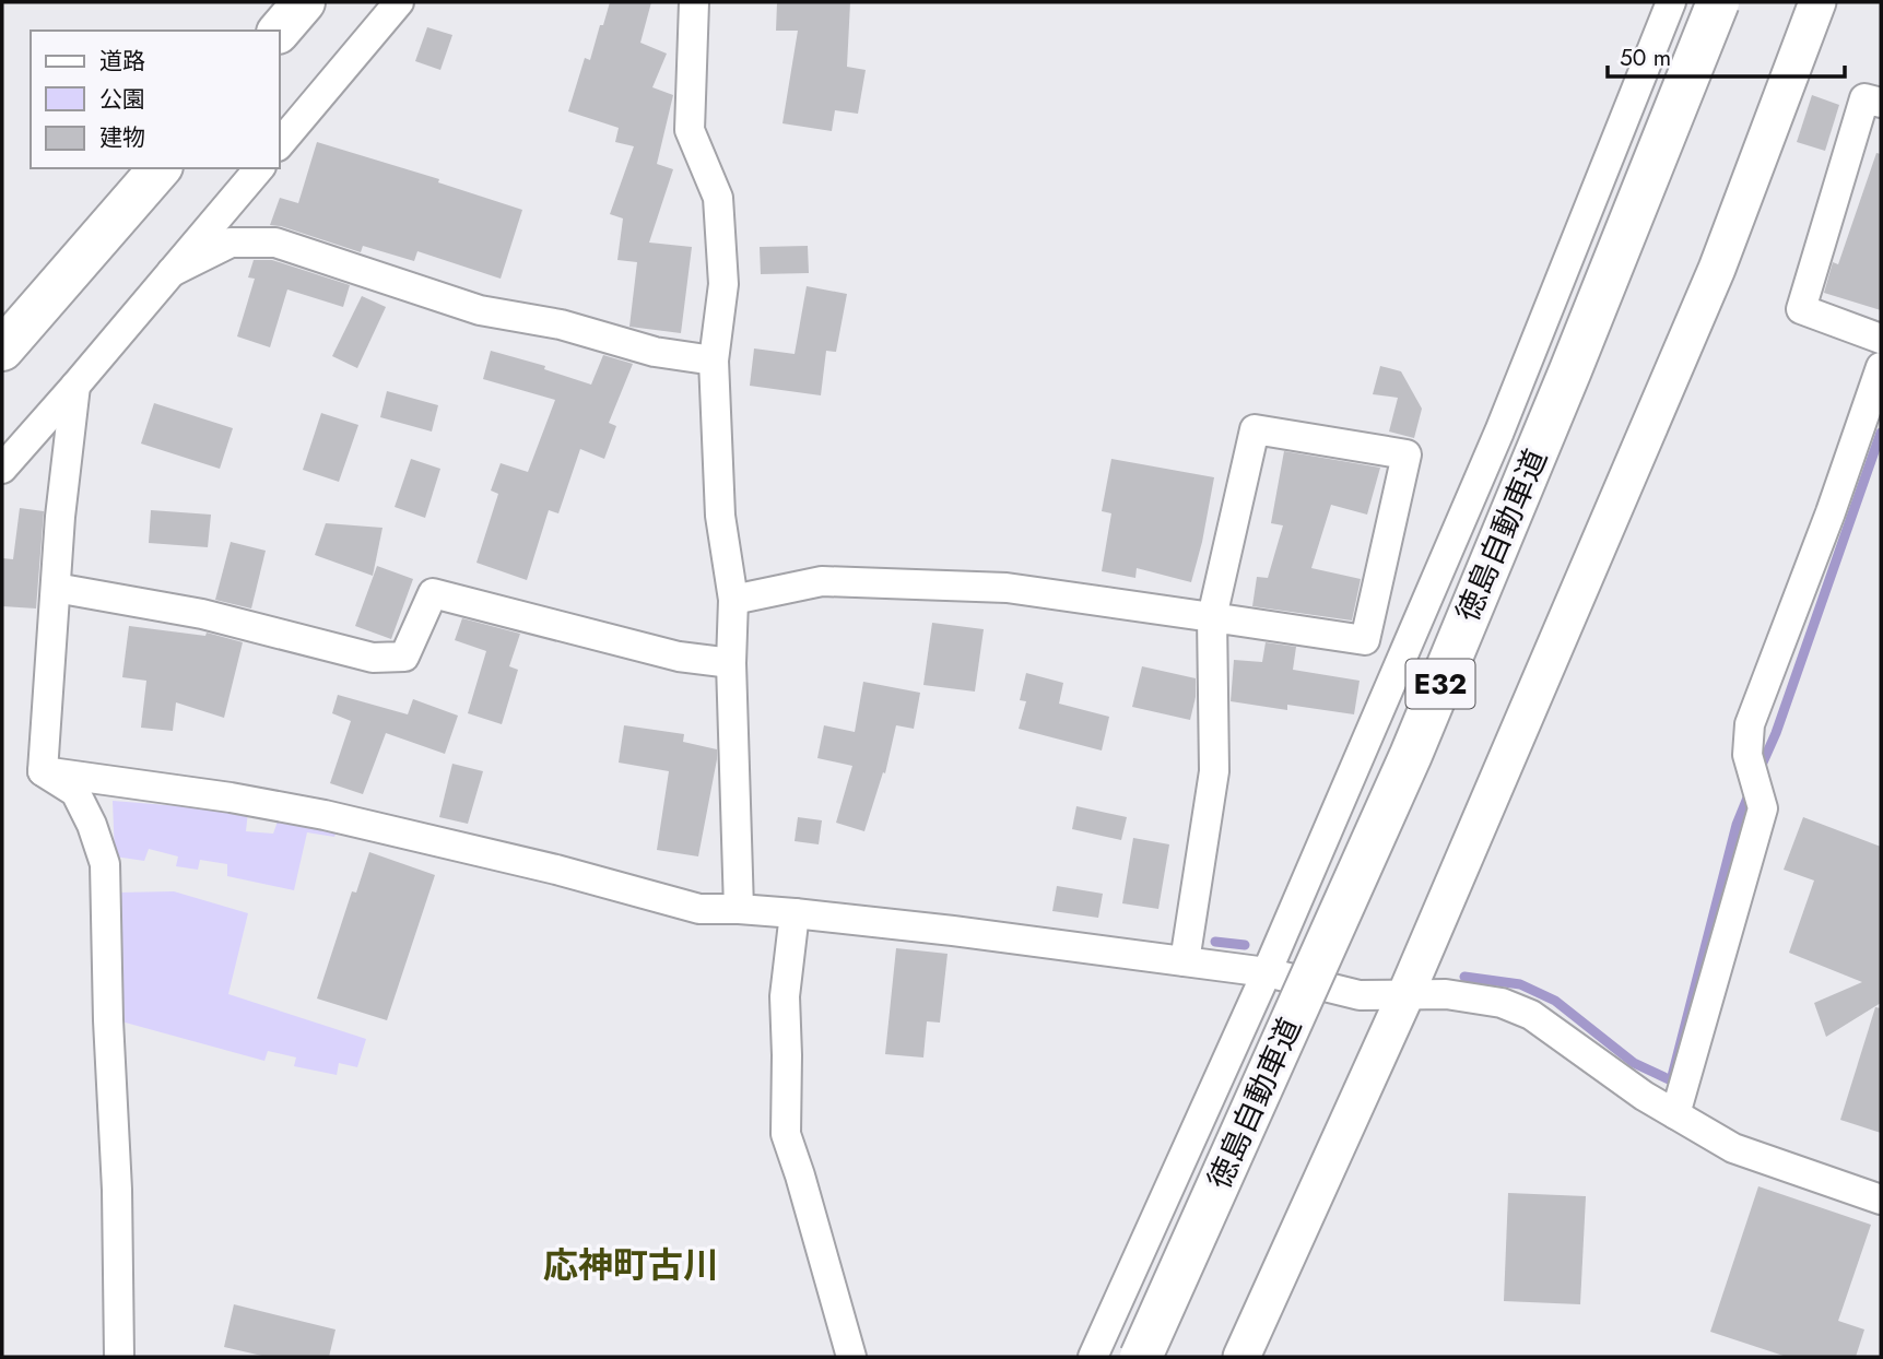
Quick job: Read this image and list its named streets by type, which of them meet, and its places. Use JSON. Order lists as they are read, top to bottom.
{
  "streets": {
    "main road": ["徳島自動車道", "E32"]
  },
  "districts": ["応神町古川"],
  "legend": ["道路", "公園", "建物"],
  "scale_bar": "50 m"
}
